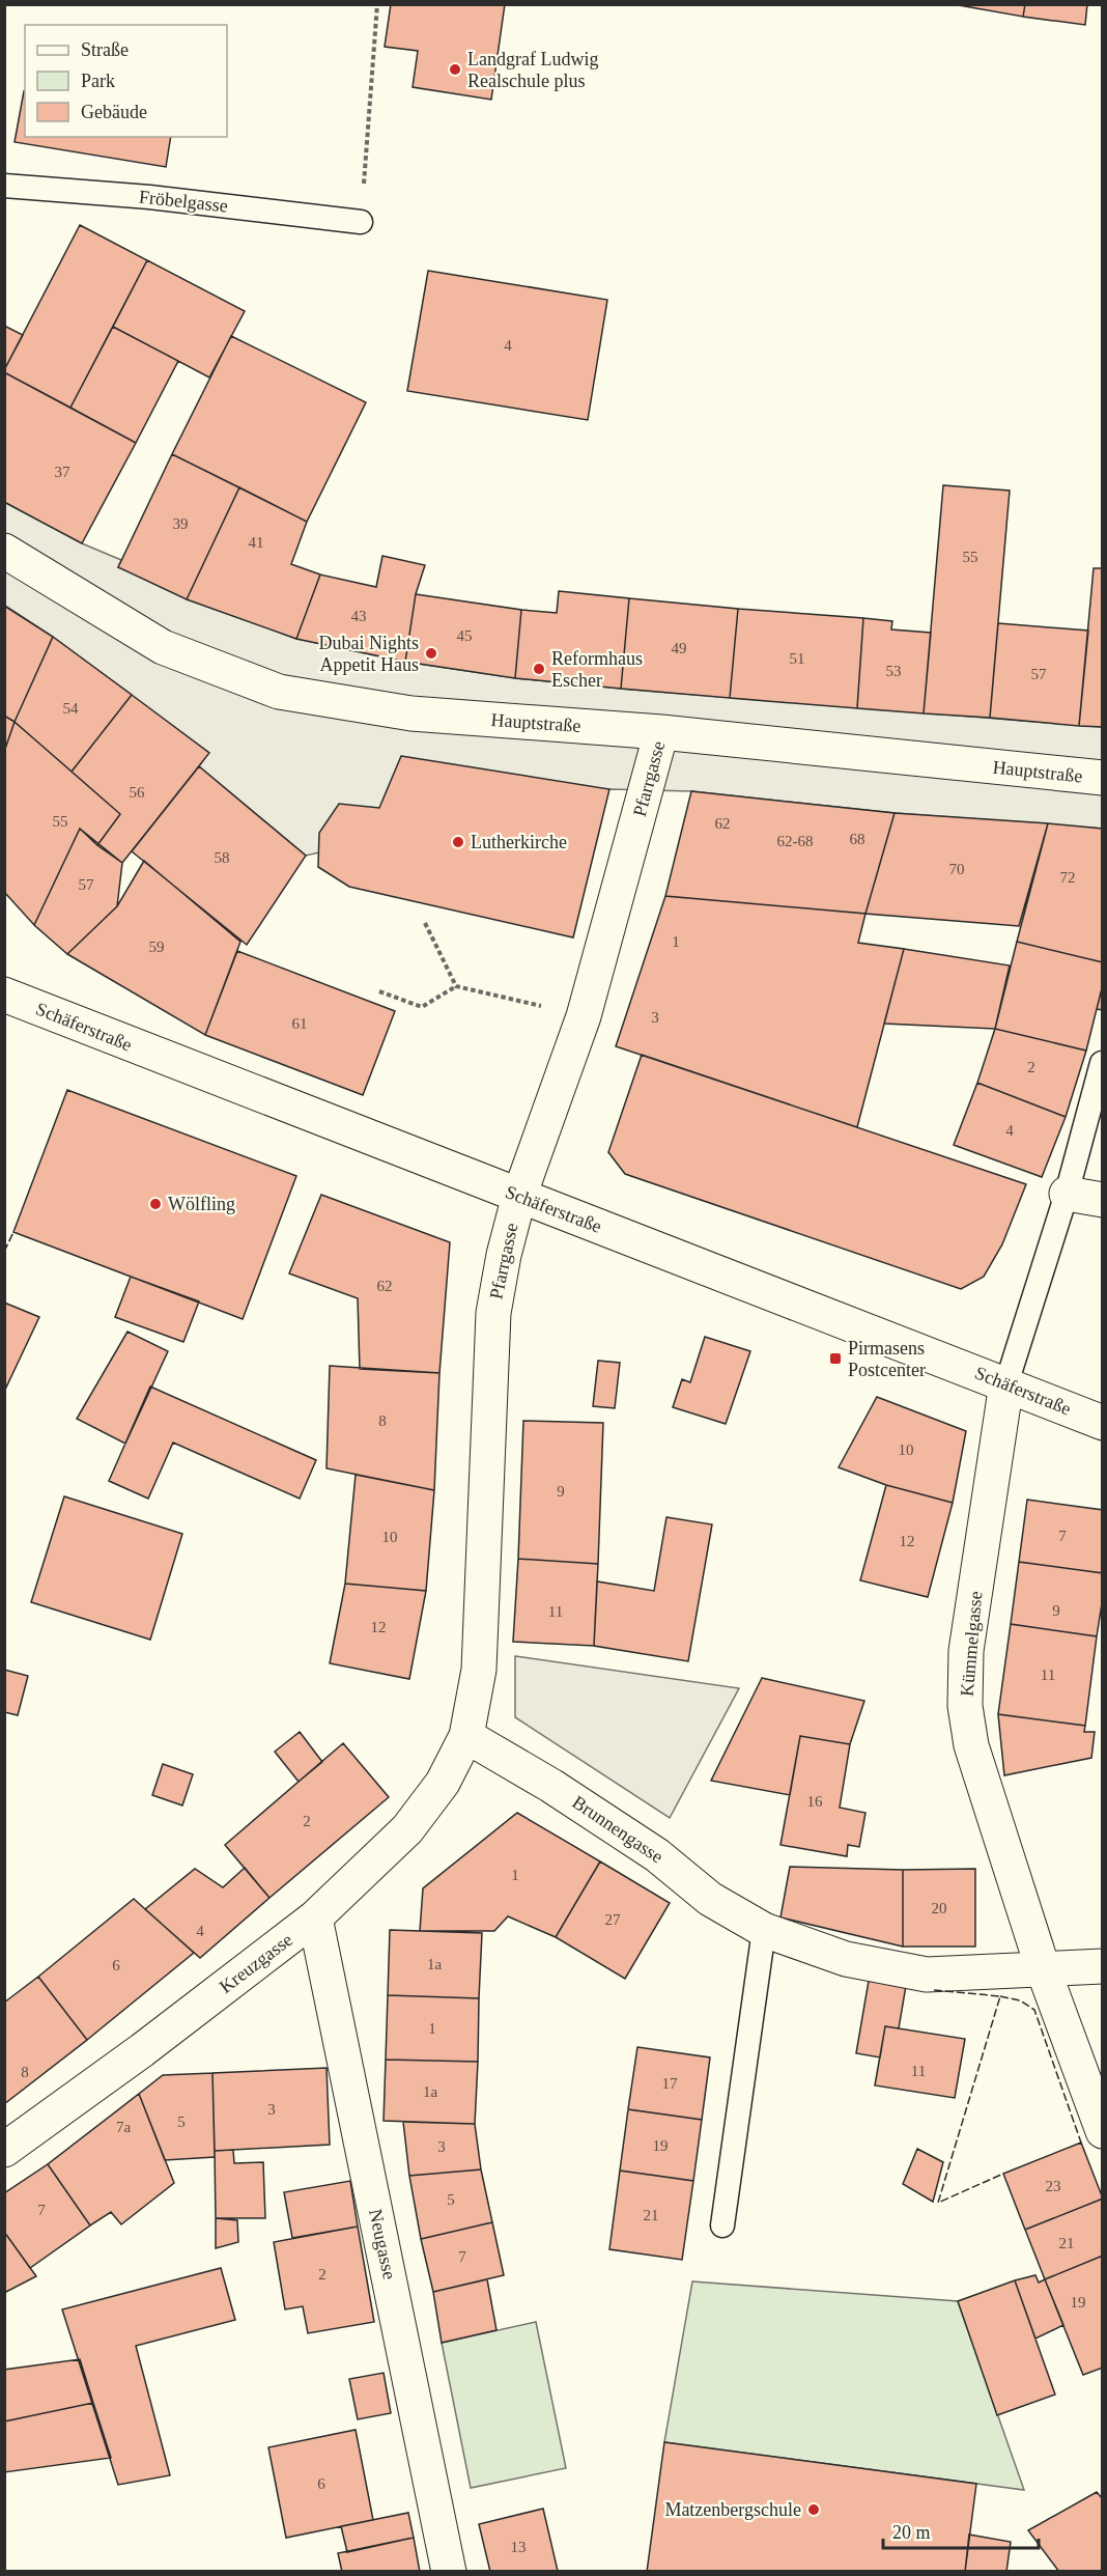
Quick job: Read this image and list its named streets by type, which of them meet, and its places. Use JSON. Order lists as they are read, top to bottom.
{
  "streets": {
    "street": [
      "Hauptstraße",
      "Pfarrgasse",
      "Schäferstraße",
      "Kümmelgasse",
      "Brunnengasse",
      "Kreuzgasse",
      "Neugasse"
    ],
    "lane": ["Fröbelgasse"]
  },
  "crossings": [
    ["Hauptstraße", "Pfarrgasse"],
    ["Pfarrgasse", "Schäferstraße"],
    ["Pfarrgasse", "Brunnengasse"],
    ["Pfarrgasse", "Kreuzgasse"],
    ["Schäferstraße", "Kümmelgasse"],
    ["Kümmelgasse", "Brunnengasse"],
    ["Brunnengasse", "Kreuzgasse"],
    ["Kreuzgasse", "Neugasse"]
  ],
  "places": {
    "other": [
      "Landgraf Ludwig Realschule plus",
      "Dubai Nights Appetit Haus",
      "Reformhaus Escher",
      "Lutherkirche",
      "Wölfling",
      "Matzenbergschule"
    ],
    "transit": ["Pirmasens Postcenter"]
  },
  "house_numbers": [
    "4",
    "37",
    "39",
    "41",
    "55",
    "43",
    "45",
    "49",
    "51",
    "53",
    "57",
    "54",
    "56",
    "55",
    "62",
    "68",
    "62-68",
    "58",
    "70",
    "72",
    "57",
    "1",
    "59",
    "3",
    "61",
    "2",
    "4",
    "62",
    "8",
    "10",
    "9",
    "7",
    "10",
    "12",
    "9",
    "11",
    "12",
    "11",
    "16",
    "2",
    "1",
    "20",
    "27",
    "4",
    "1a",
    "6",
    "1",
    "11",
    "8",
    "17",
    "1a",
    "3",
    "5",
    "7a",
    "19",
    "3",
    "23",
    "5",
    "7",
    "21",
    "21",
    "7",
    "2",
    "19",
    "6",
    "13"
  ],
  "legend": ["Straße", "Park", "Gebäude"],
  "scale_bar": "20 m"
}
